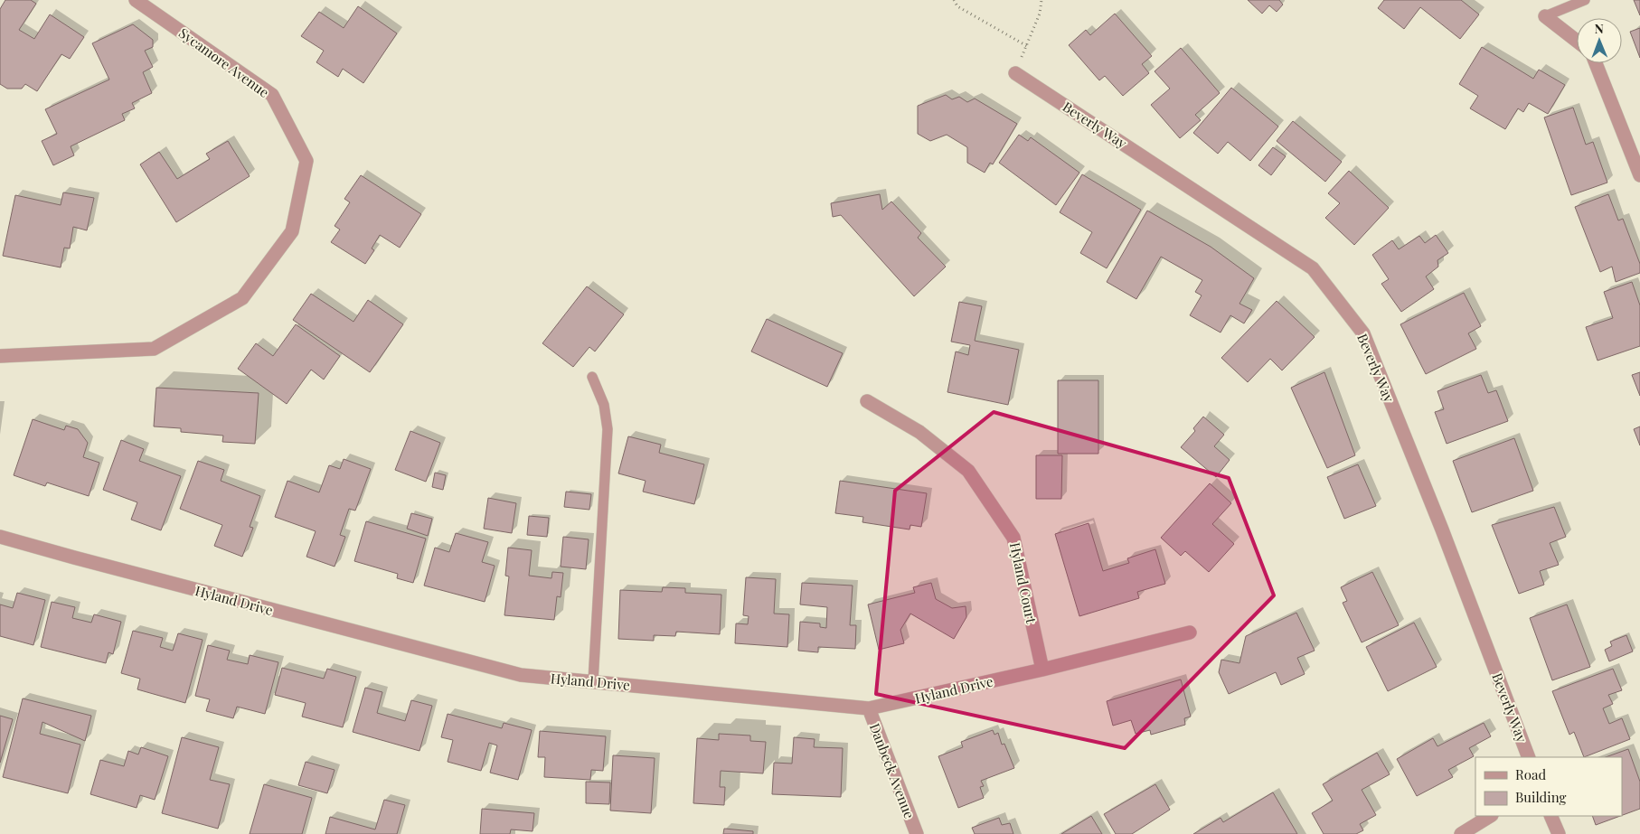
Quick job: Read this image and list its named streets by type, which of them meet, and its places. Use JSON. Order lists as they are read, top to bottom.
{
  "streets": {
    "street": [
      "Sycamore Avenue",
      "Beverly Way",
      "Hyland Court",
      "Hyland Drive",
      "Danbeck Avenue"
    ]
  },
  "crossings": [
    ["Hyland Court", "Hyland Drive"],
    ["Hyland Drive", "Danbeck Avenue"]
  ],
  "legend": ["Road", "Building"],
  "north": "top"
}
